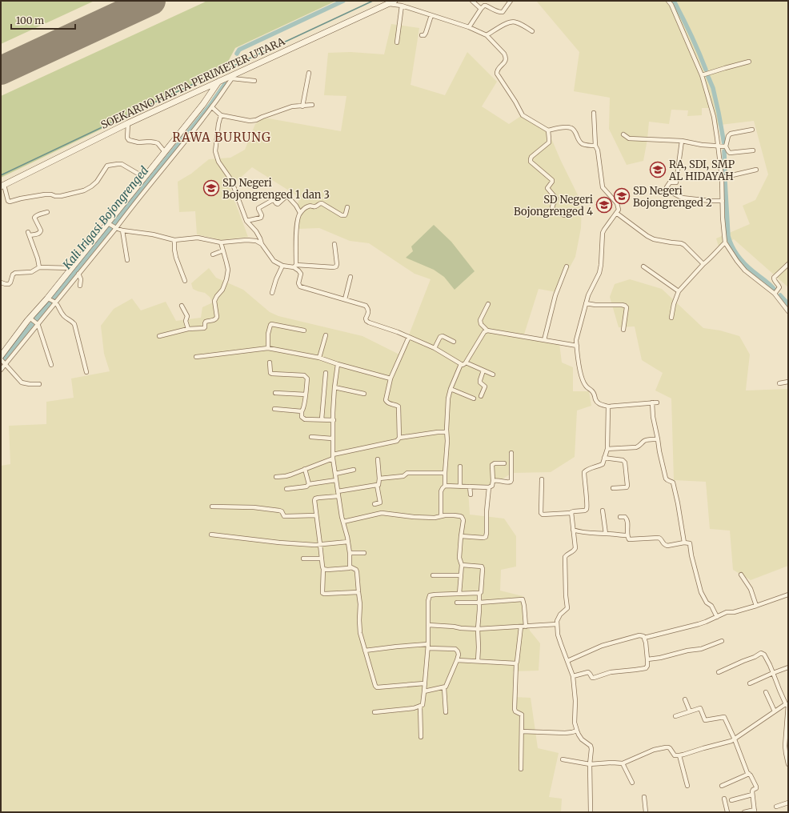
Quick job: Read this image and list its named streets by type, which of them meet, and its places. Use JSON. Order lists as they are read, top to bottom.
{
  "streets": {
    "main road": ["SOEKARNO HATTA PERIMETER UTARA"]
  },
  "districts": ["RAWA BURUNG"],
  "water": ["Kali Irigasi Bojongrenged"],
  "places": {
    "school or university": [
      "RA, SDI, SMP AL HIDAYAH",
      "SD Negeri Bojongrenged 1 dan 3",
      "SD Negeri Bojongrenged 2",
      "SD Negeri Bojongrenged 4"
    ]
  },
  "scale_bar": "100 m"
}
